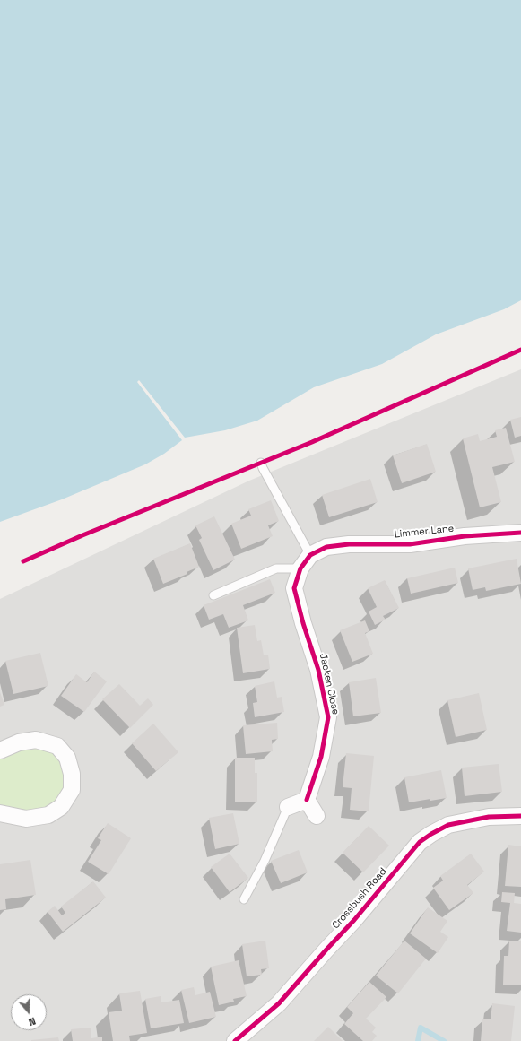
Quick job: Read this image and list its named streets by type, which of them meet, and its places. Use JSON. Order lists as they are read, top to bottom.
{
  "streets": {
    "street": ["Limmer Lane", "Jacken Close", "Crossbush Road"]
  },
  "crossings": [
    ["Limmer Lane", "Jacken Close"]
  ],
  "north": "bottom"
}
